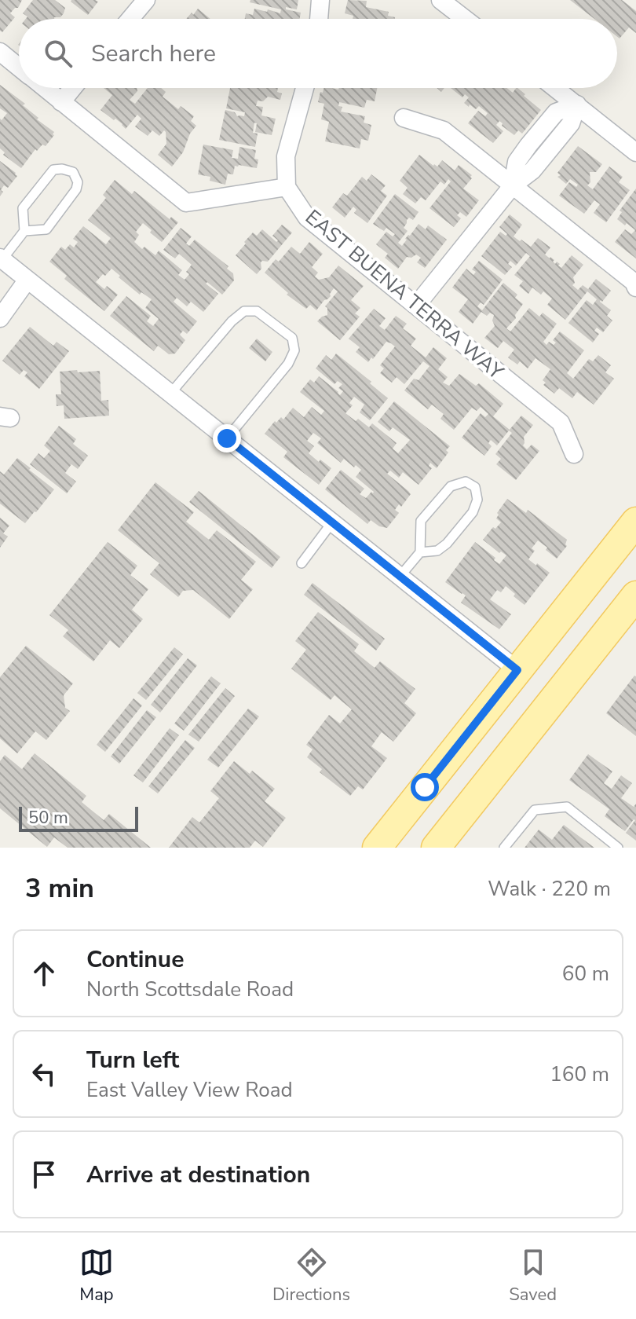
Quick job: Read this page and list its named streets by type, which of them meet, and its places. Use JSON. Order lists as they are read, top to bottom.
{
  "streets": {
    "street": ["EAST BUENA TERRA WAY"]
  },
  "scale_bar": "50 m",
  "page": {
    "search": "Search here",
    "scale": "50 m",
    "heading": ["3 min", "Walk · 220 m"],
    "list": [
      ["Continue", "North Scottsdale Road", "60 m"],
      ["Turn left", "East Valley View Road", "160 m"],
      "Arrive at destination"
    ],
    "nav": ["Map", "Directions", "Saved"]
  }
}
